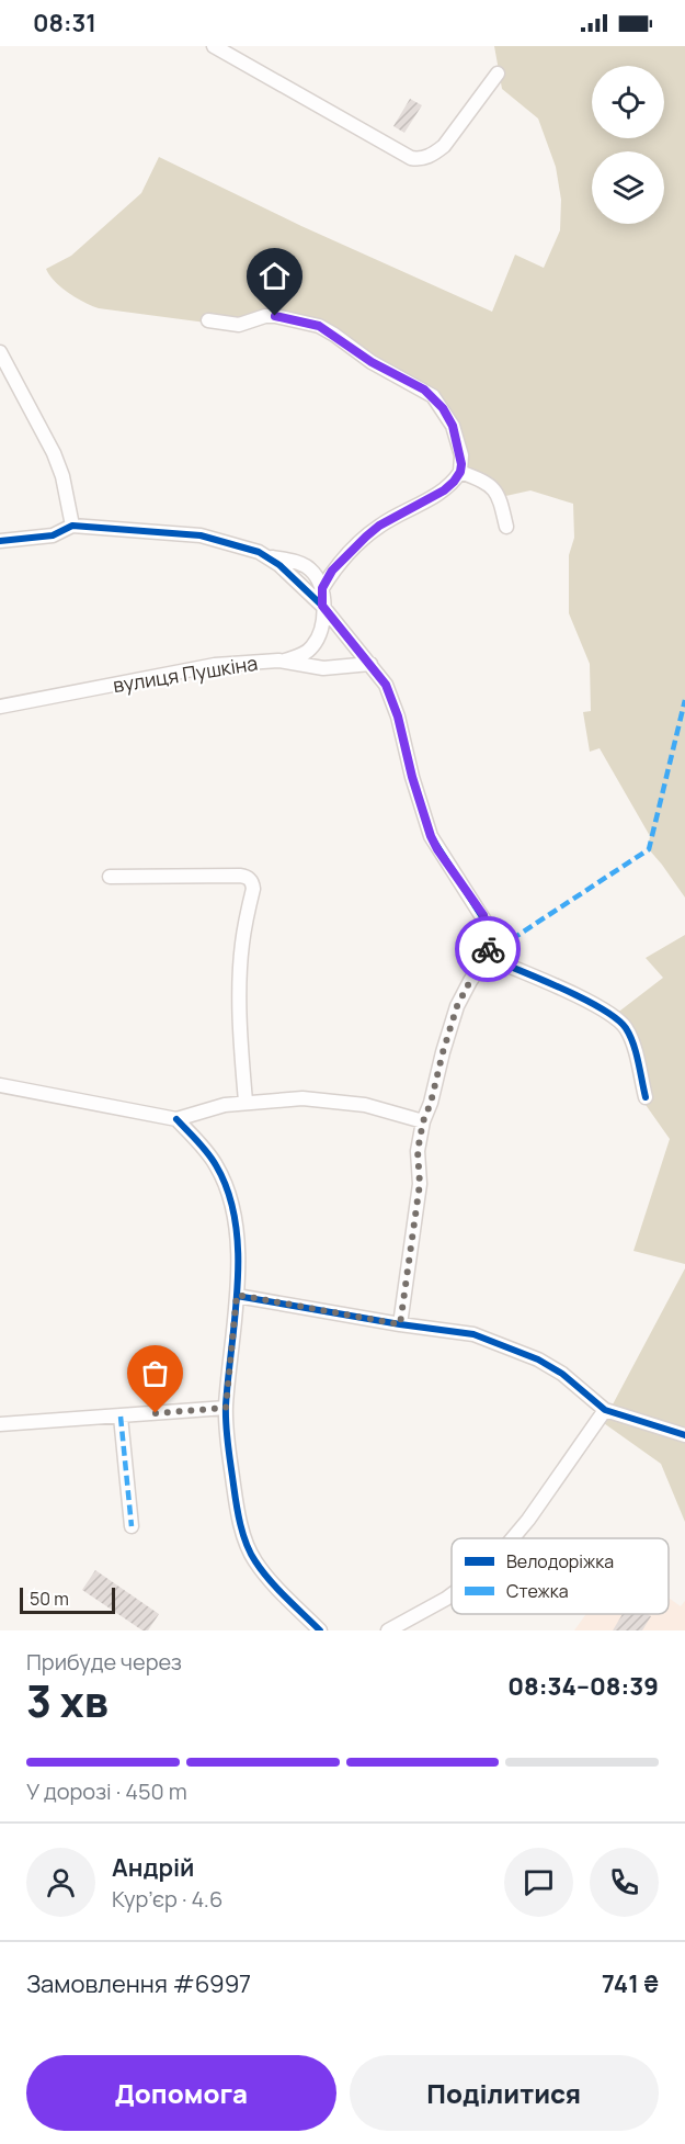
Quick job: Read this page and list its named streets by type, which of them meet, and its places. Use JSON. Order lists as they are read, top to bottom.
{
  "streets": {
    "street": ["вулиця Пушкіна"]
  },
  "legend": ["Велодоріжка", "Стежка"],
  "scale_bar": "50 m",
  "page": {
    "status": "08:31",
    "scale": "50 m",
    "heading": ["3 хв", "Прибуде через", "08:34–08:39"],
    "panel": [
      "Андрій",
      "Кур’єр · 4.6",
      "Замовлення #6997",
      "741 ₴"
    ],
    "bar": "У дорозі · 450 m",
    "buttons": ["Допомога", "Поділитися"]
  }
}
